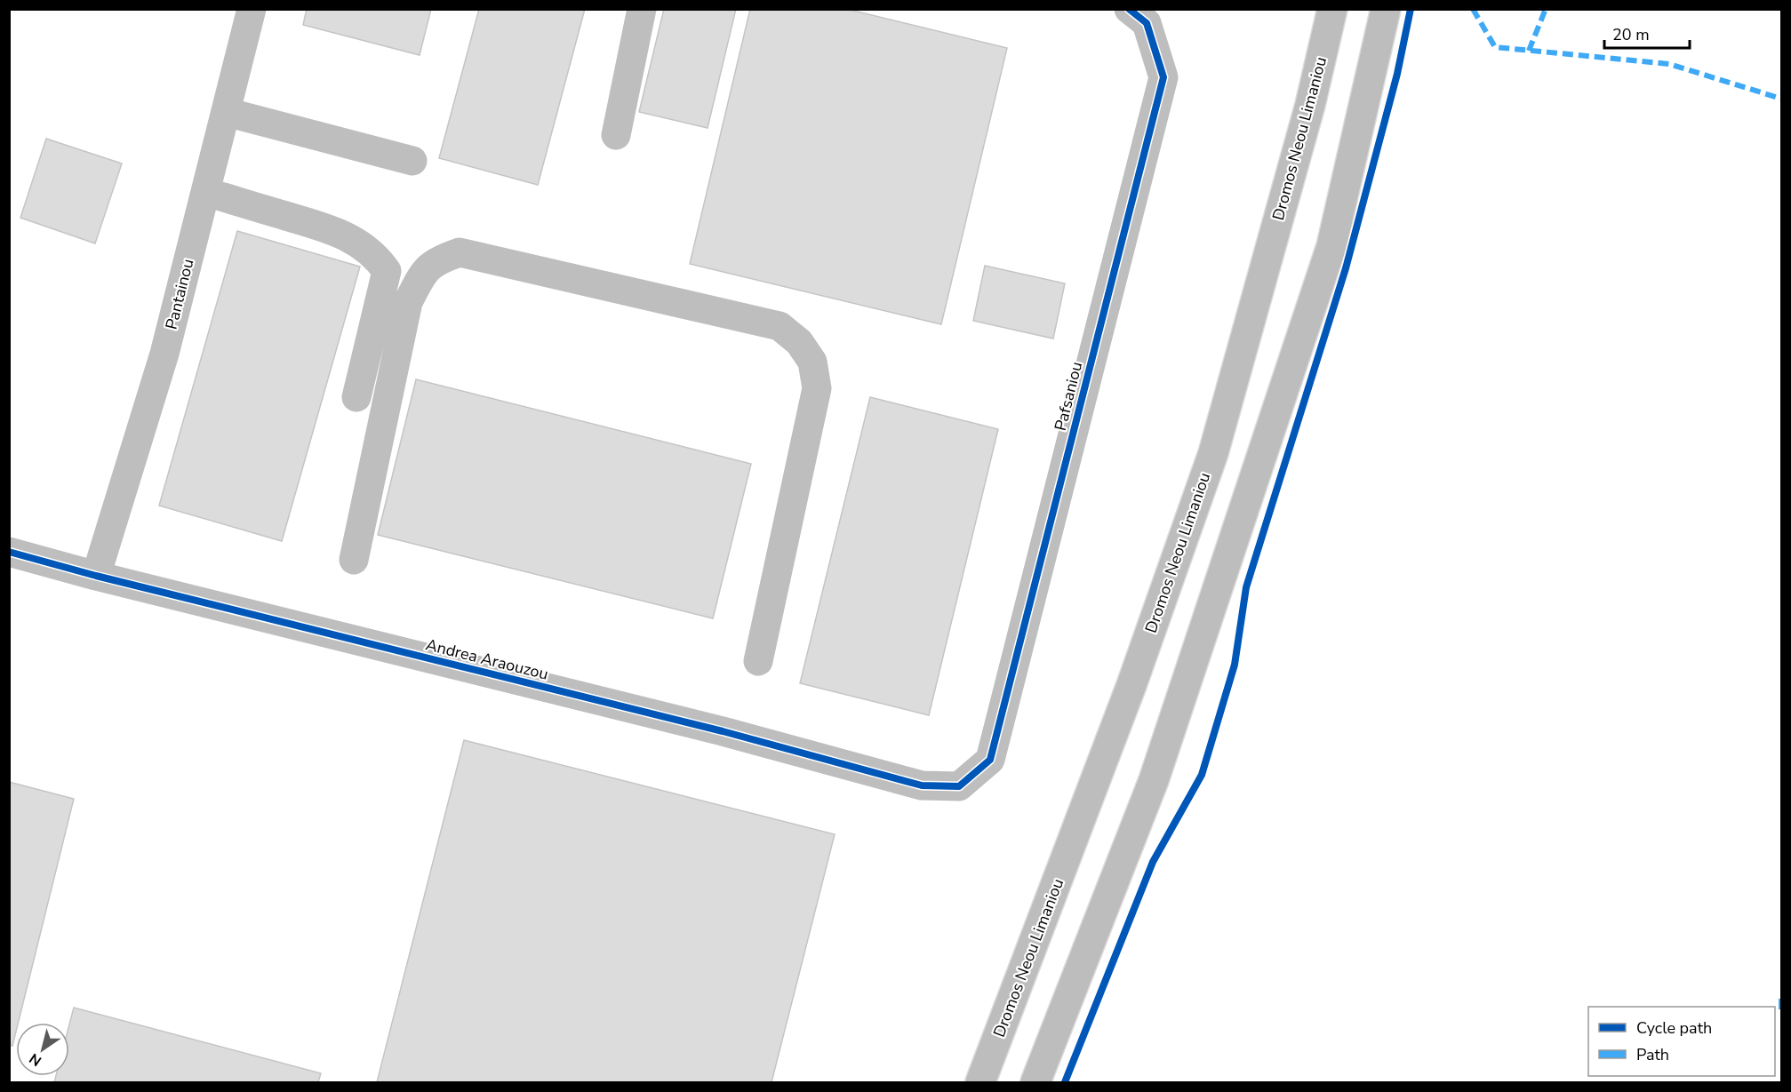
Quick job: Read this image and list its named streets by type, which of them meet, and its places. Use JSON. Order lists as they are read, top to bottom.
{
  "streets": {
    "main road": ["Dromos Neou Limaniou"],
    "street": ["Pantainou", "Pafsaniou", "Andrea Araouzou"]
  },
  "crossings": [
    ["Pantainou", "Andrea Araouzou"],
    ["Pafsaniou", "Andrea Araouzou"]
  ],
  "legend": ["Cycle path", "Path"],
  "scale_bar": "20 m",
  "north": "bottom left"
}
